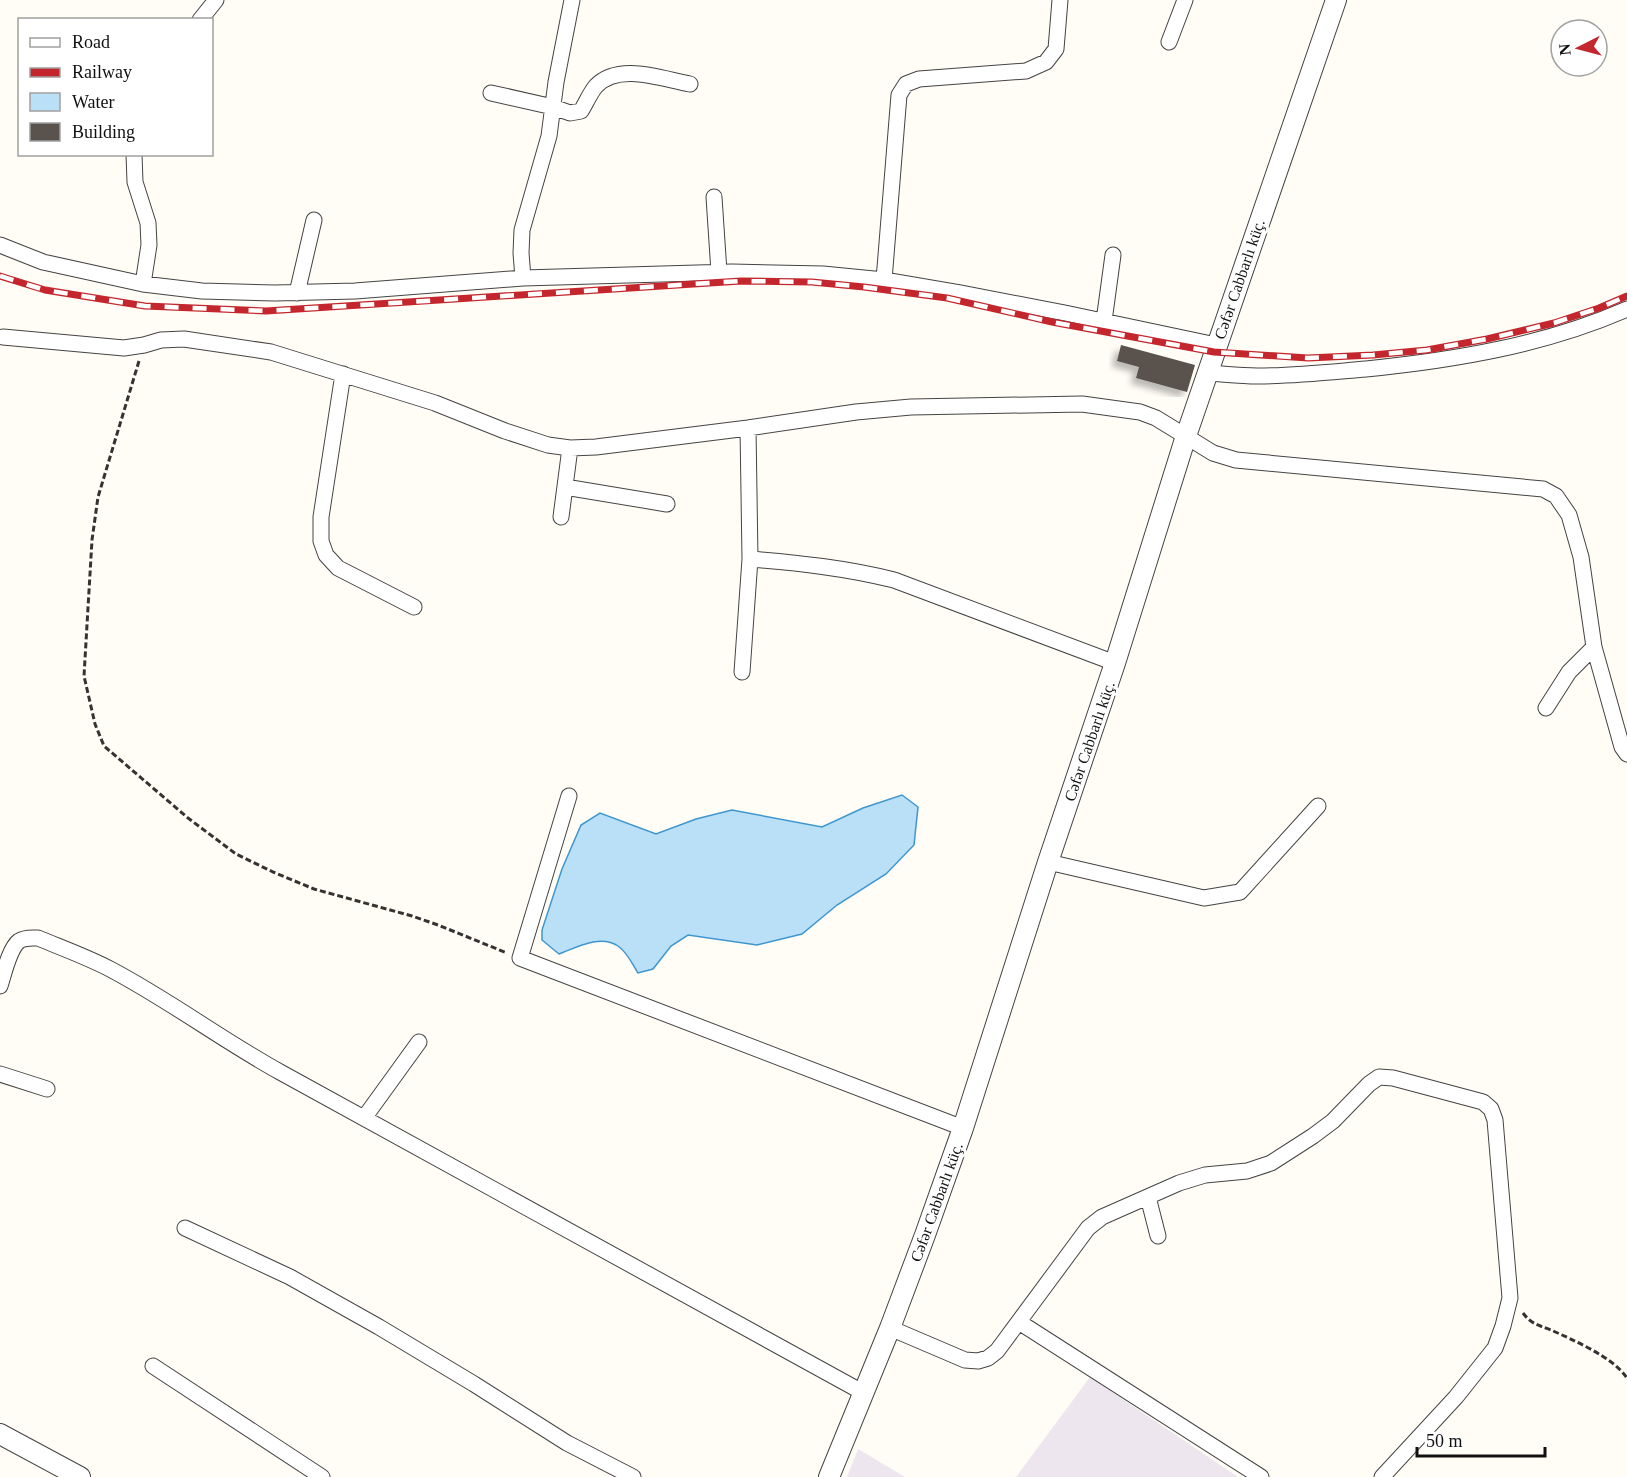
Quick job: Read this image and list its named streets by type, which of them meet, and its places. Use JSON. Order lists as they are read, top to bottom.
{
  "streets": {
    "street": ["Cəfər Cabbarlı küç."]
  },
  "legend": [
    "Road",
    "Railway",
    "Water",
    "Building"
  ],
  "scale_bar": "50 m",
  "north": "left"
}
